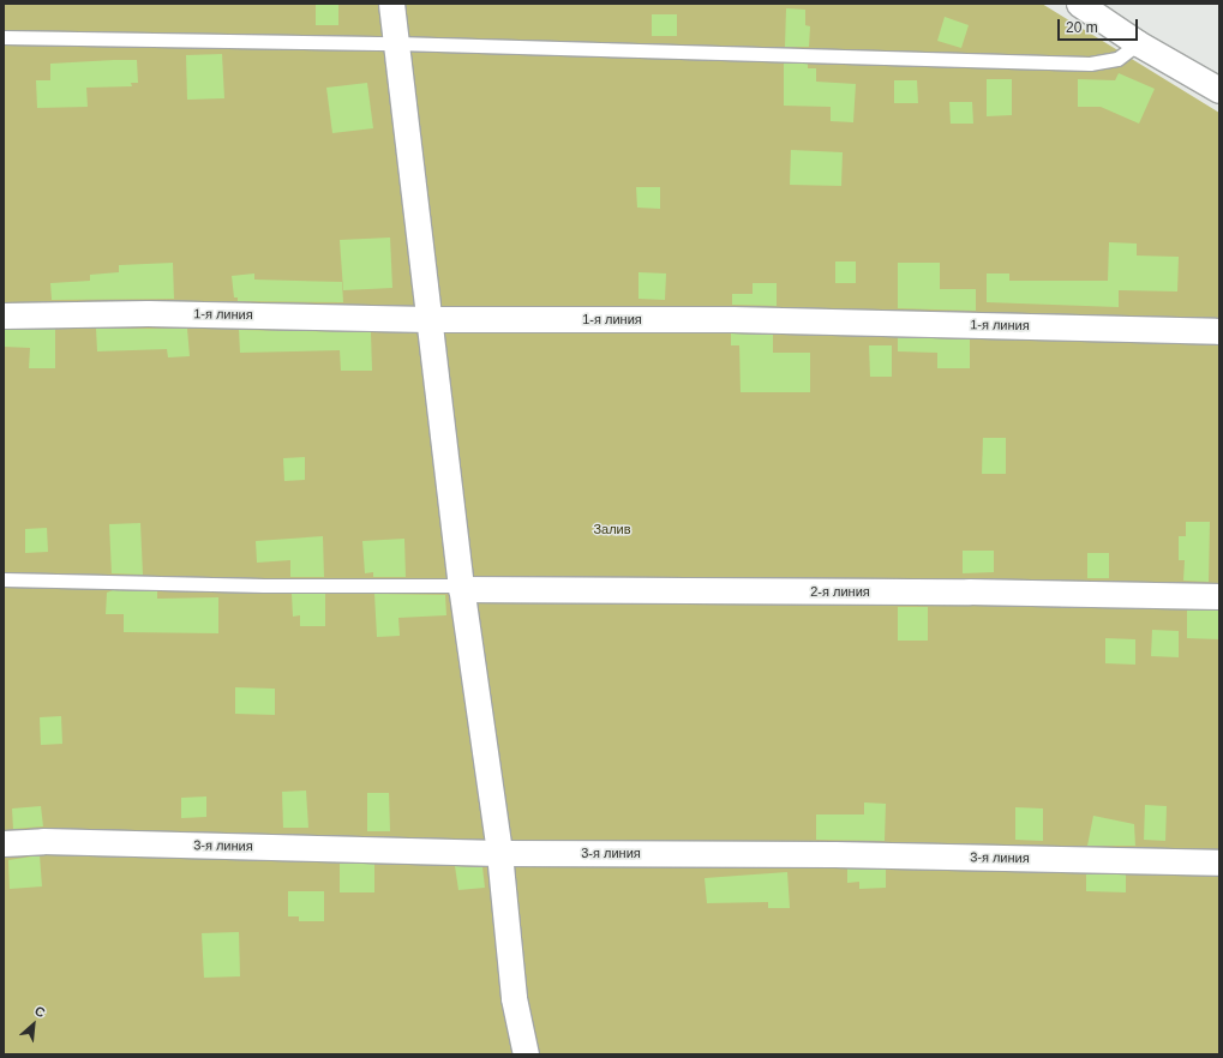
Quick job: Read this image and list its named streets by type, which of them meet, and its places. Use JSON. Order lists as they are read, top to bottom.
{
  "streets": {
    "street": ["1-я линия", "2-я линия", "3-я линия"]
  },
  "parks": ["Залив"],
  "scale_bar": "20 m",
  "north": "top right"
}
